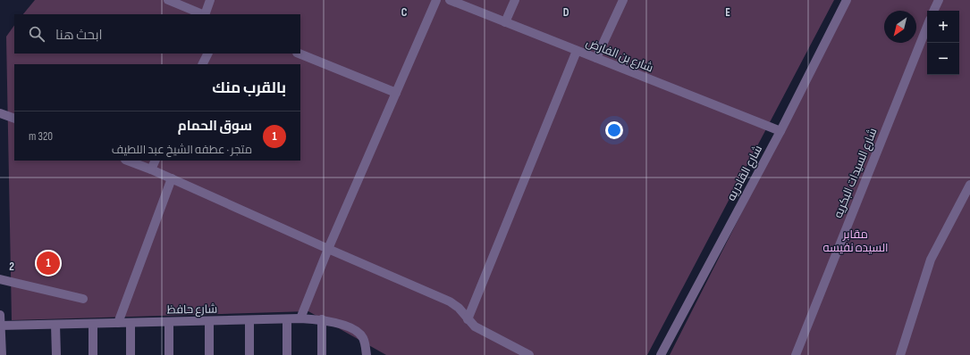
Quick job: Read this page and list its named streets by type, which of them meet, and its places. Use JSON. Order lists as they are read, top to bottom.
{
  "streets": {
    "street": [
      "شارع بن الفارض",
      "شارع القادريه",
      "شارع السيدات البكريه",
      "شارع حافظ"
    ]
  },
  "crossings": [
    ["شارع بن الفارض", "شارع القادريه"]
  ],
  "parks": ["مقابر السيده نفيسه"],
  "north": "bottom left",
  "page": {
    "map_buttons": ["+", "−"],
    "search": "ابحث هنا",
    "heading": "بالقرب منك",
    "list": [
      {
        "mark": "1",
        "name": "سوق الحمام",
        "note": "متجر · عطفه الشيخ عبد اللطيف",
        "value": "320 m"
      }
    ],
    "pins": "1"
  },
  "grid": {
    "columns": ["C", "D", "E"],
    "rows": ["2"]
  }
}
